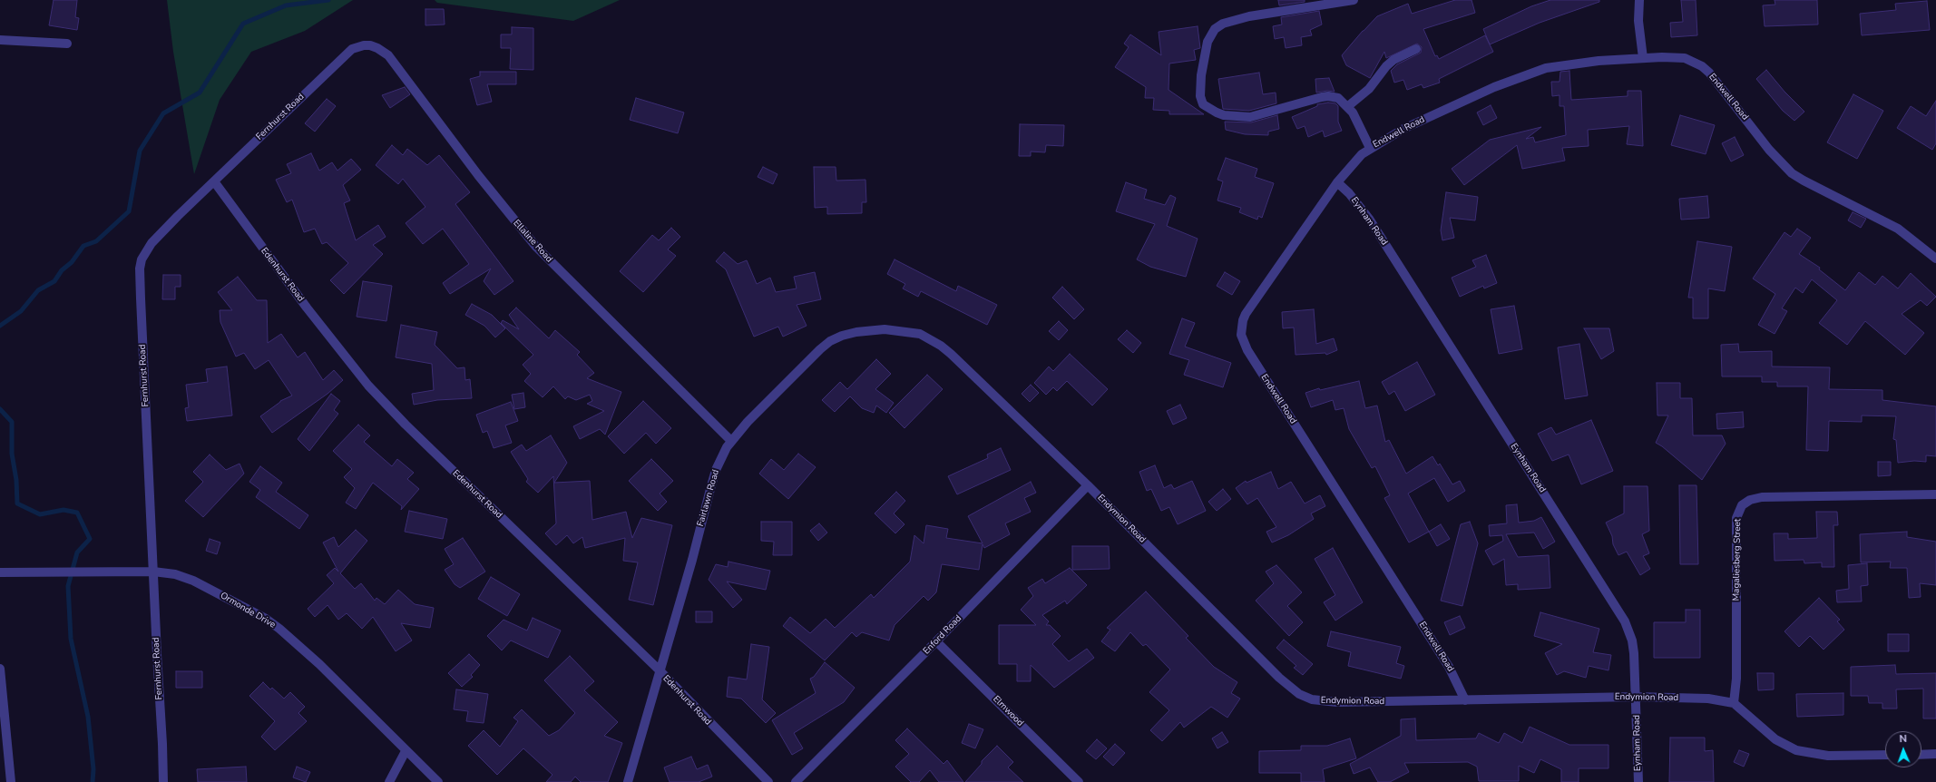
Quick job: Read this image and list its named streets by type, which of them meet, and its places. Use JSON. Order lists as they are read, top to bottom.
{
  "streets": {
    "street": [
      "Endwell Road",
      "Fernhurst Road",
      "Eynham Road",
      "Ellaline Road",
      "Edenhurst Road",
      "Fairlawn Road",
      "Endymion Road",
      "Magaliesberg Street",
      "Ormonde Drive",
      "Enford Road",
      "Elmwood"
    ]
  },
  "crossings": [
    ["Endwell Road", "Eynham Road"],
    ["Endwell Road", "Endymion Road"],
    ["Fernhurst Road", "Ellaline Road"],
    ["Fernhurst Road", "Edenhurst Road"],
    ["Fernhurst Road", "Ormonde Drive"],
    ["Eynham Road", "Endymion Road"],
    ["Ellaline Road", "Fairlawn Road"],
    ["Edenhurst Road", "Fairlawn Road"],
    ["Fairlawn Road", "Endymion Road"],
    ["Endymion Road", "Magaliesberg Street"],
    ["Endymion Road", "Enford Road"],
    ["Enford Road", "Elmwood"]
  ],
  "north": "top"
}
